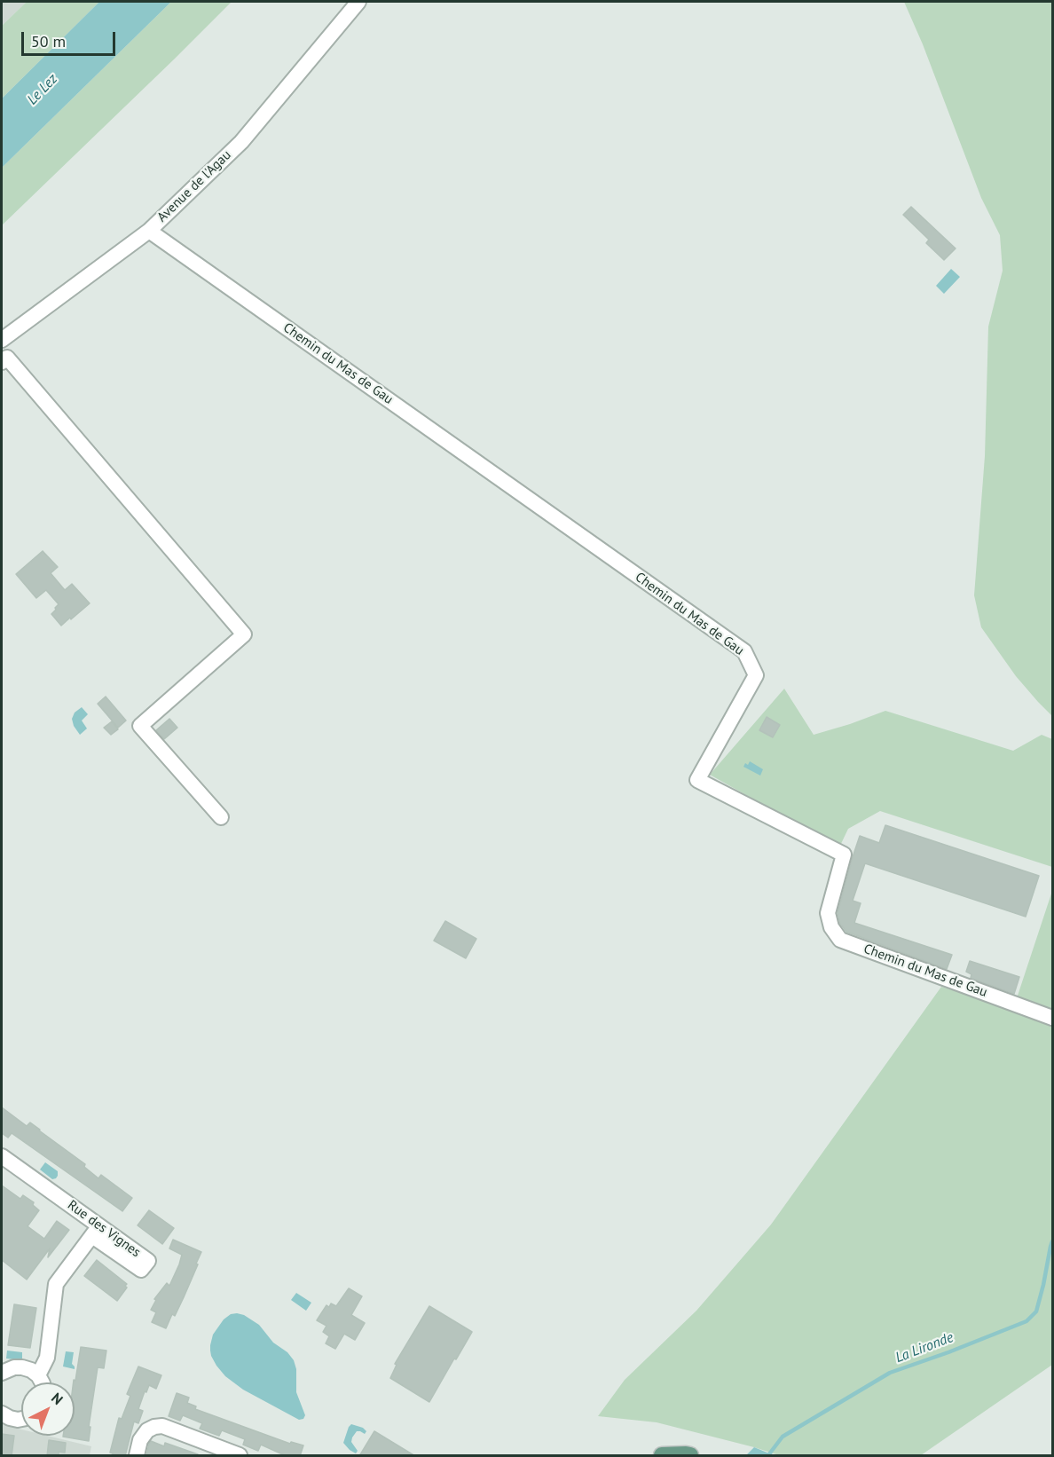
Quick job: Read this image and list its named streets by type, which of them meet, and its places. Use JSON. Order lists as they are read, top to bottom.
{
  "streets": {
    "street": ["Avenue de l'Agau", "Chemin du Mas de Gau", "Rue des Vignes"]
  },
  "crossings": [
    ["Avenue de l'Agau", "Chemin du Mas de Gau"]
  ],
  "water": ["Le Lez", "La Lironde"],
  "scale_bar": "50 m",
  "north": "top right"
}
